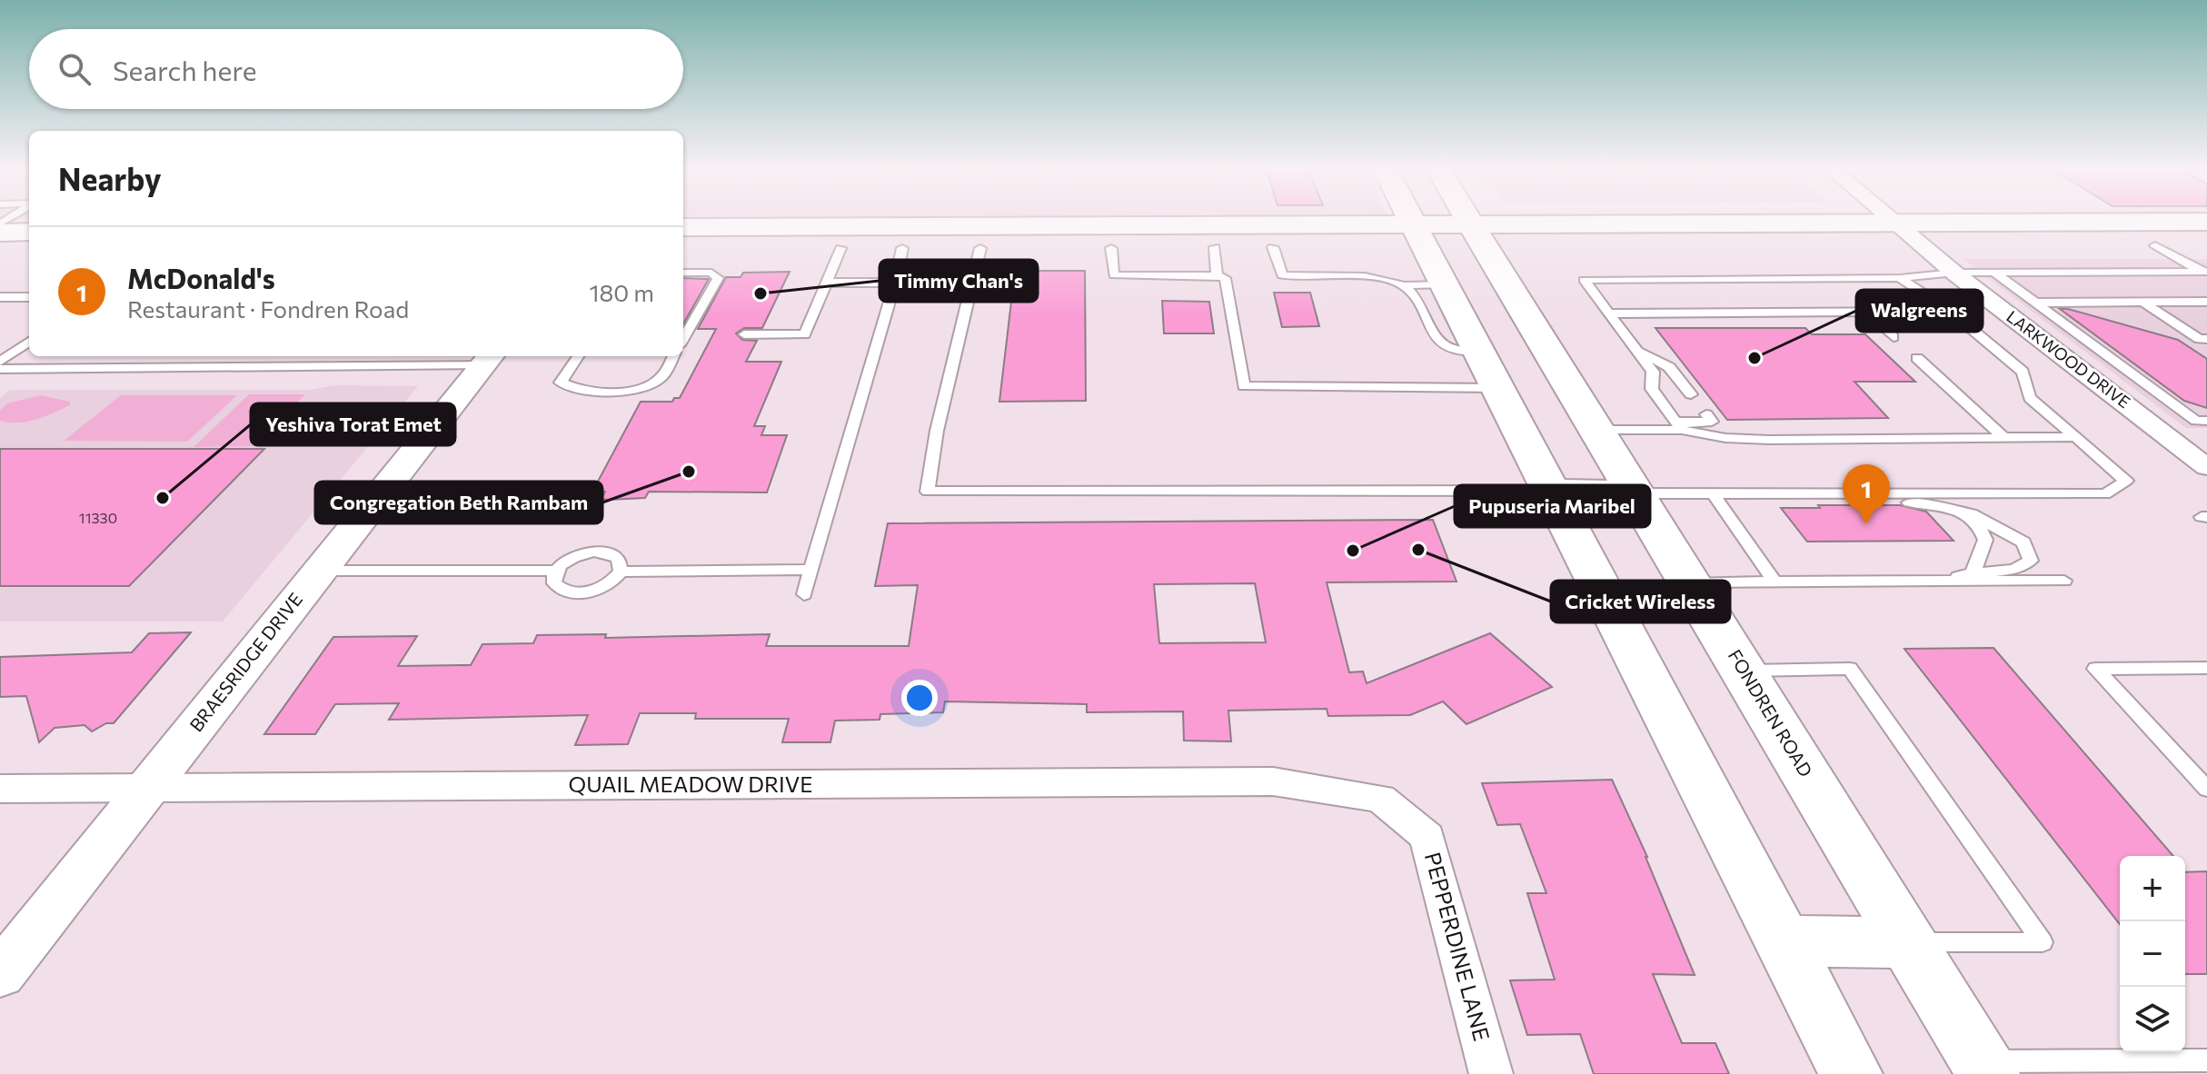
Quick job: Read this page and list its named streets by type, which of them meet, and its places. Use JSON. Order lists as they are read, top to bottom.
{
  "streets": {
    "main road": ["FONDREN ROAD"],
    "street": [
      "LARKWOOD DRIVE",
      "BRAESRIDGE DRIVE",
      "QUAIL MEADOW DRIVE",
      "PEPPERDINE LANE"
    ]
  },
  "crossings": [
    ["BRAESRIDGE DRIVE", "QUAIL MEADOW DRIVE"],
    ["QUAIL MEADOW DRIVE", "PEPPERDINE LANE"]
  ],
  "places": [
    "Timmy Chan's",
    "Walgreens",
    "Congregation Beth Rambam",
    "Yeshiva Torat Emet",
    "Cricket Wireless",
    "Pupuseria Maribel"
  ],
  "house_numbers": ["11330"],
  "page": {
    "search": "Search here",
    "heading": "Nearby",
    "list": [
      {
        "mark": "1",
        "name": "McDonald's",
        "note": "Restaurant · Fondren Road",
        "value": "180 m"
      }
    ],
    "pins": "1",
    "map_buttons": ["+", "−"]
  }
}
